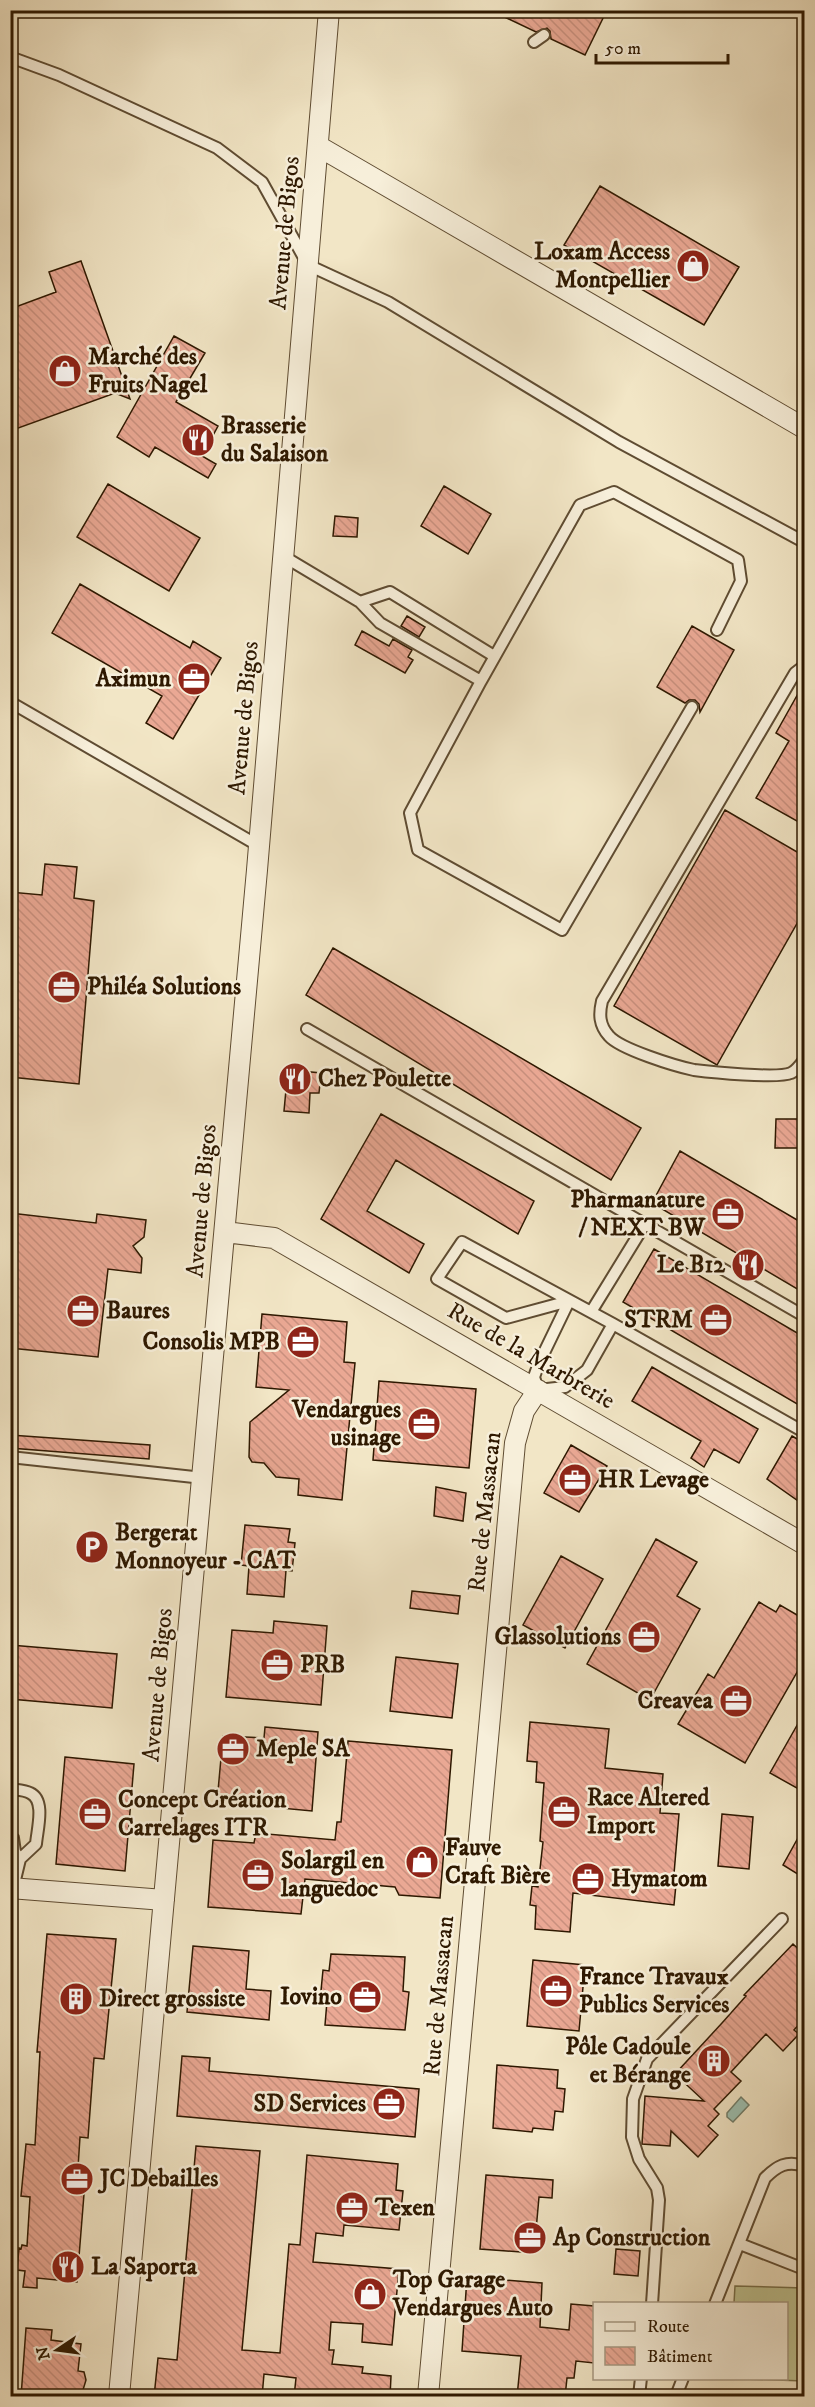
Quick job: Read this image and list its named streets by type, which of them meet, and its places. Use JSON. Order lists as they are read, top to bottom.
{
  "streets": {
    "street": ["Avenue de Bigos", "Rue de la Marbrerie", "Rue de Massacan"]
  },
  "crossings": [
    ["Avenue de Bigos", "Rue de la Marbrerie"],
    ["Rue de la Marbrerie", "Rue de Massacan"]
  ],
  "places": {
    "shop": [
      "Loxam Access Montpellier",
      "Marché des Fruits Nagel",
      "Fauve Craft Bière",
      "Top Garage Vendargues Auto"
    ],
    "restaurant": [
      "Brasserie du Salaison",
      "Chez Poulette",
      "Le B12",
      "La Saporta"
    ],
    "office": [
      "Aximun",
      "Philéa Solutions",
      "Pharmanature / NEXT BW",
      "Baures",
      "STRM",
      "Consolis MPB",
      "Vendargues usinage",
      "HR Levage",
      "Glassolutions",
      "PRB",
      "Creavea",
      "Meple SA",
      "Race Altered Import",
      "Concept Création Carrelages ITR",
      "Solargil en languedoc",
      "Hymatom",
      "France Travaux Publics Services",
      "Iovino",
      "SD Services",
      "JC Debailles",
      "Texen",
      "Ap Construction"
    ],
    "parking": ["Bergerat Monnoyeur - CAT"],
    "building": ["Direct grossiste", "Pôle Cadoule et Bérange"]
  },
  "legend": ["Route", "Bâtiment"],
  "scale_bar": "50 m",
  "north": "left"
}
